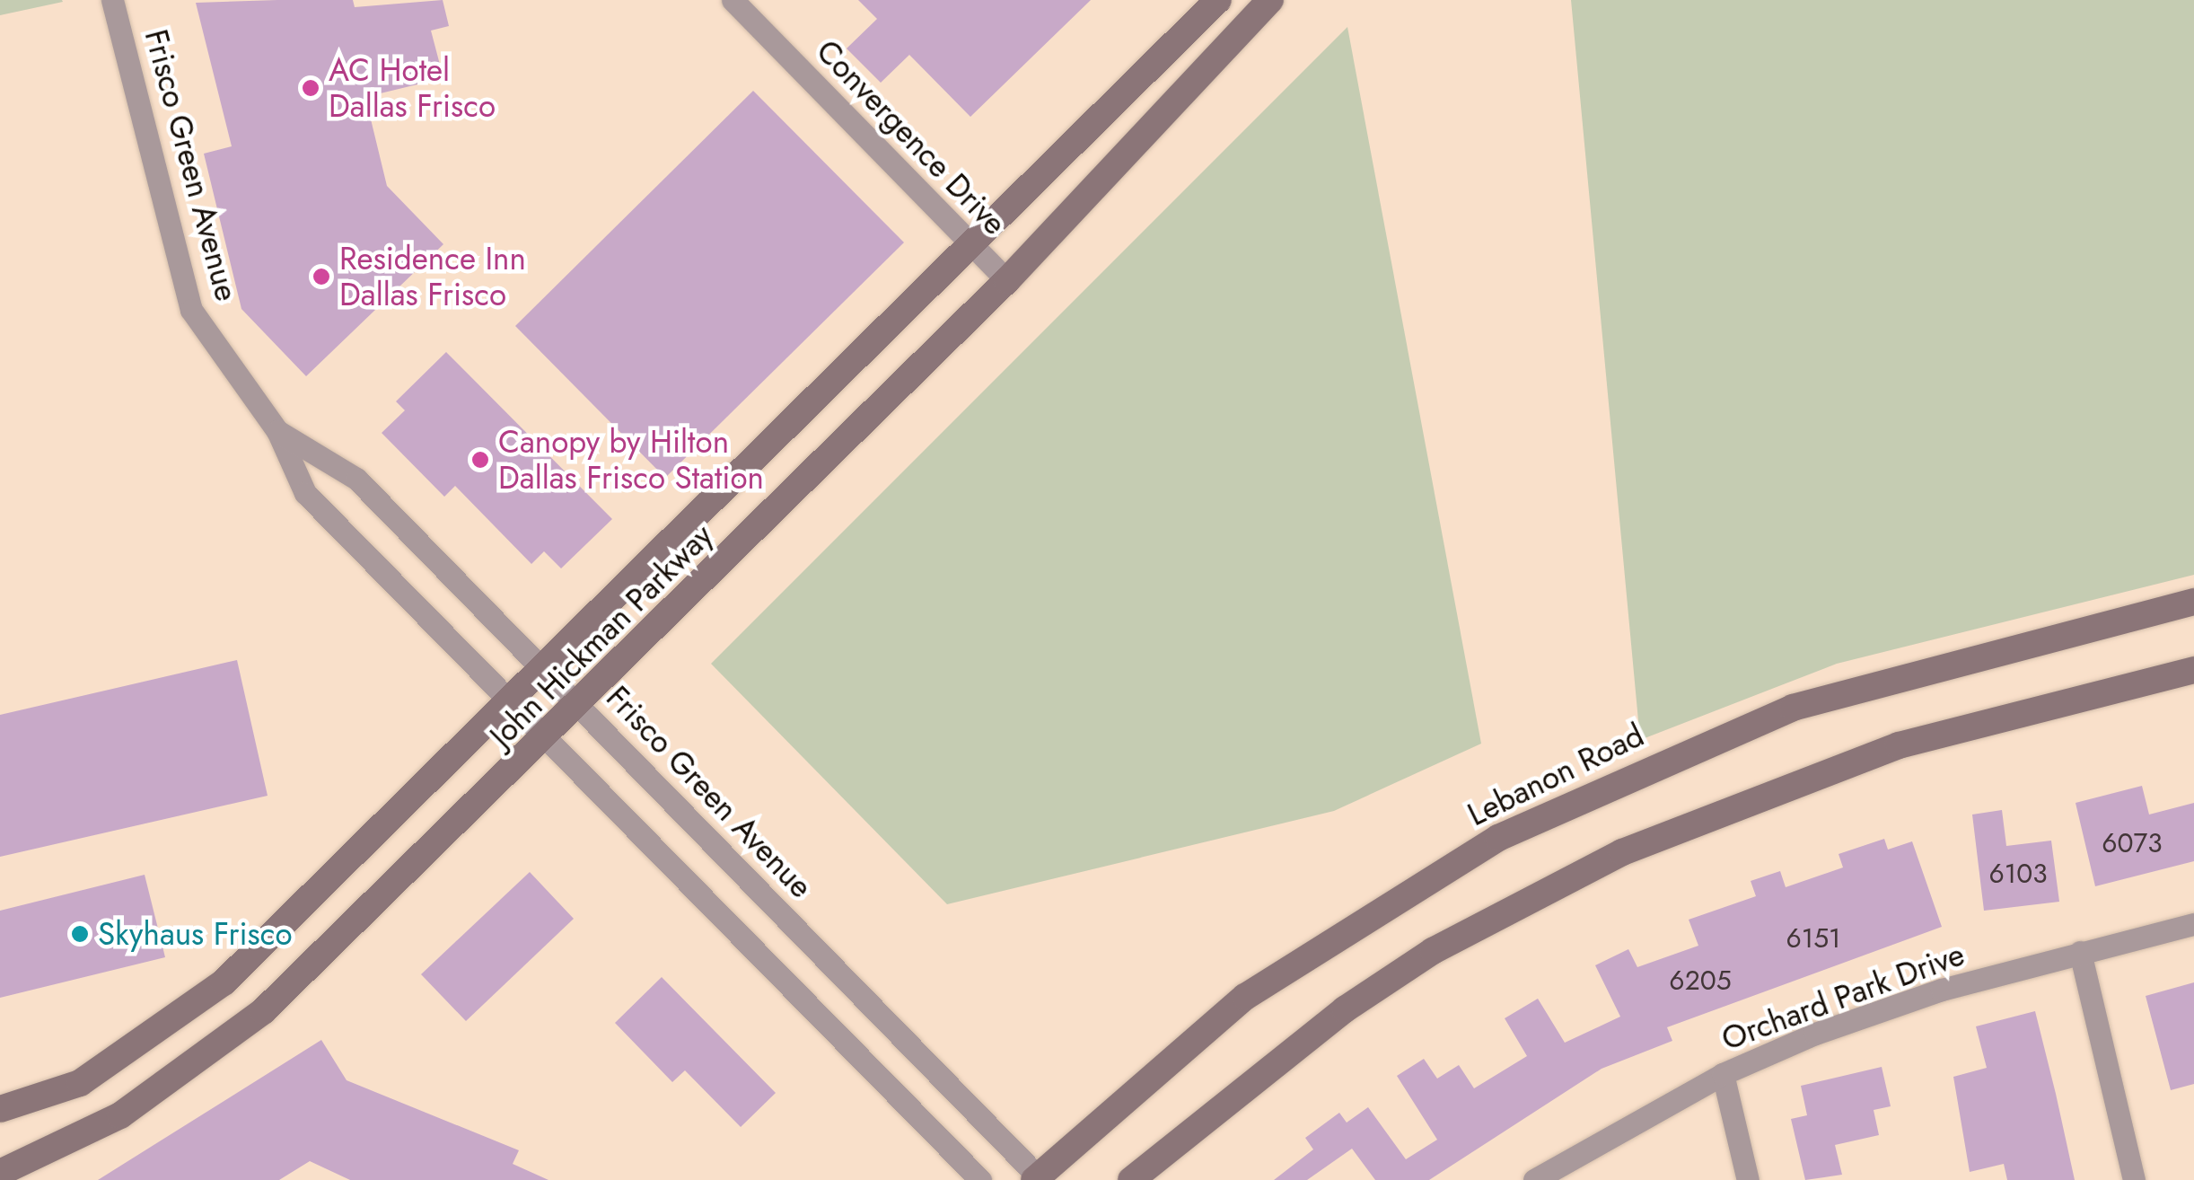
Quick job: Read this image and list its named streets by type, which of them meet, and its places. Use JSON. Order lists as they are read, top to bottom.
{
  "streets": {
    "street": [
      "Convergence Drive",
      "Frisco Green Avenue",
      "John Hickman Parkway",
      "Lebanon Road",
      "Orchard Park Drive"
    ]
  },
  "crossings": [
    ["Convergence Drive", "John Hickman Parkway"],
    ["Frisco Green Avenue", "John Hickman Parkway"],
    ["Frisco Green Avenue", "Lebanon Road"]
  ],
  "places": [
    "AC Hotel Dallas Frisco",
    "Residence Inn Dallas Frisco",
    "Canopy by Hilton Dallas Frisco Station",
    "Skyhaus Frisco"
  ],
  "house_numbers": [
    "6073",
    "6103",
    "6151",
    "6205"
  ]
}
